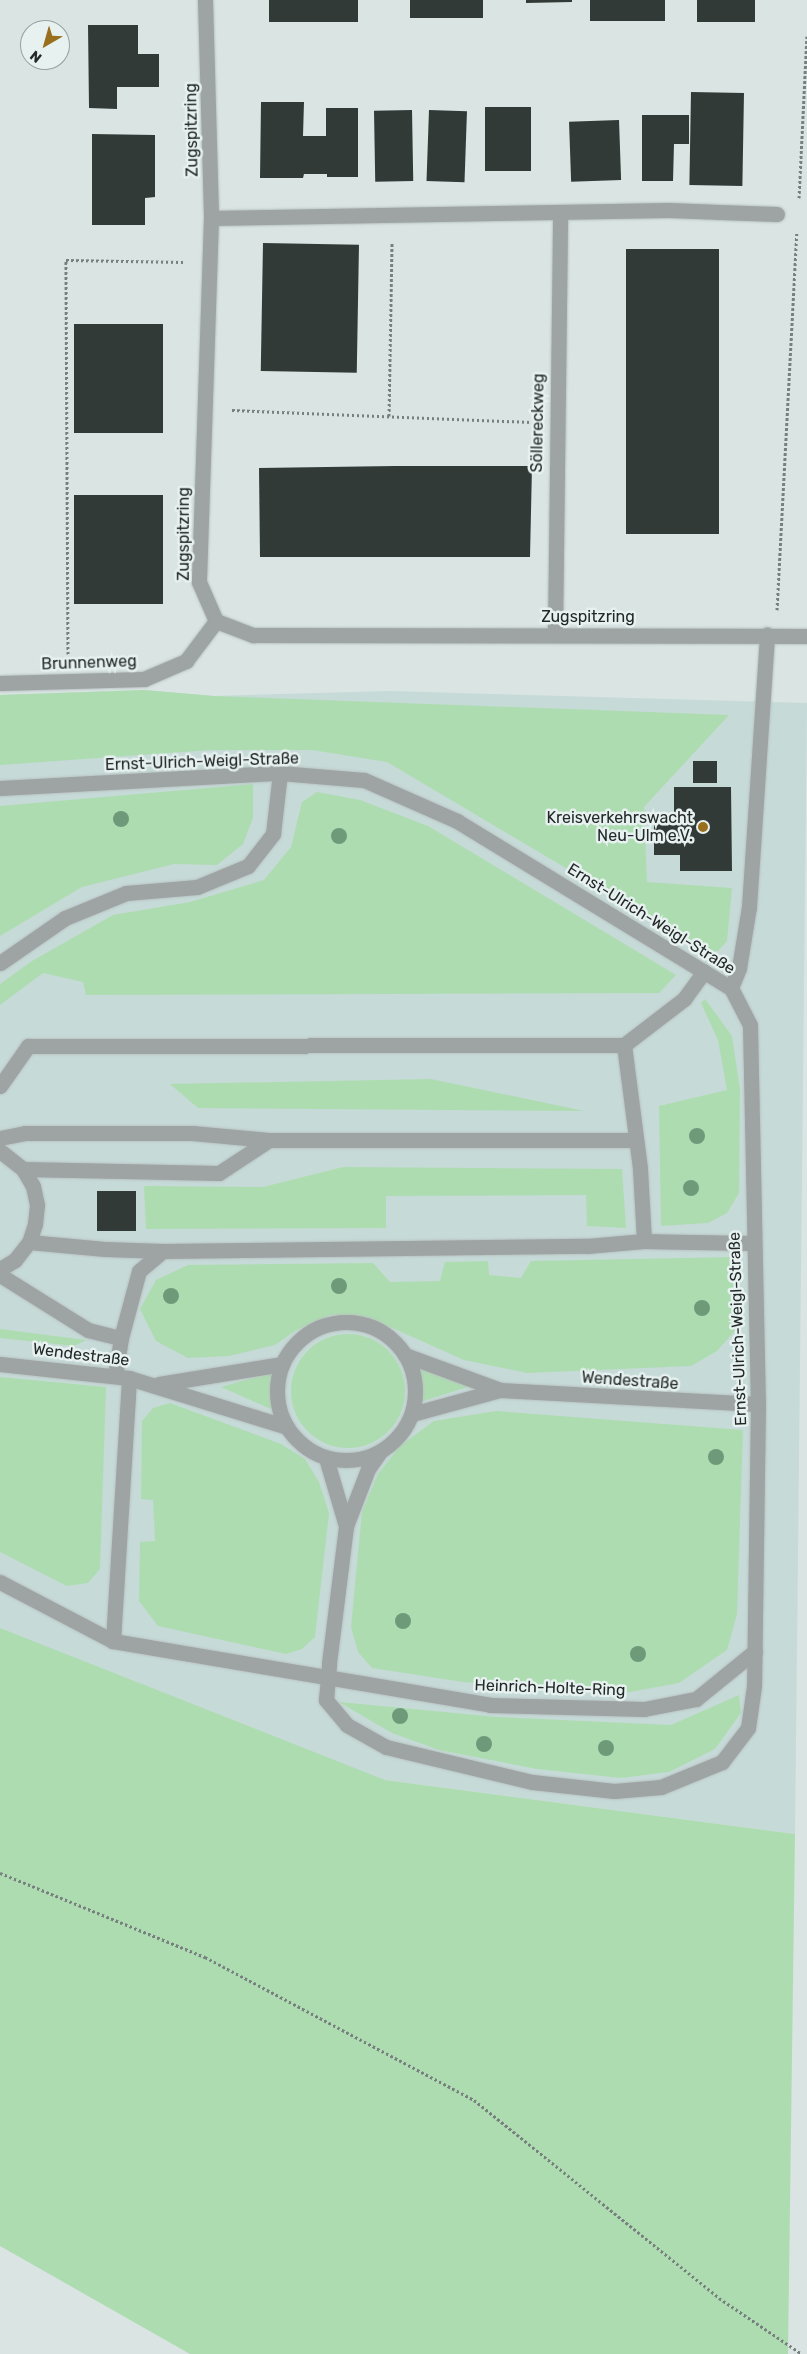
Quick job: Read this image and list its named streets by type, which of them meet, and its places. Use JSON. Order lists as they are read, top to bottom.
{
  "streets": {
    "street": [
      "Zugspitzring",
      "Söllereckweg",
      "Brunnenweg",
      "Ernst-Ulrich-Weigl-Straße",
      "Wendestraße",
      "Heinrich-Holte-Ring"
    ]
  },
  "crossings": [
    ["Zugspitzring", "Söllereckweg"],
    ["Zugspitzring", "Brunnenweg"],
    ["Ernst-Ulrich-Weigl-Straße", "Wendestraße"],
    ["Ernst-Ulrich-Weigl-Straße", "Heinrich-Holte-Ring"]
  ],
  "places": ["Kreisverkehrswacht Neu-Ulm e.V."],
  "north": "bottom left"
}
